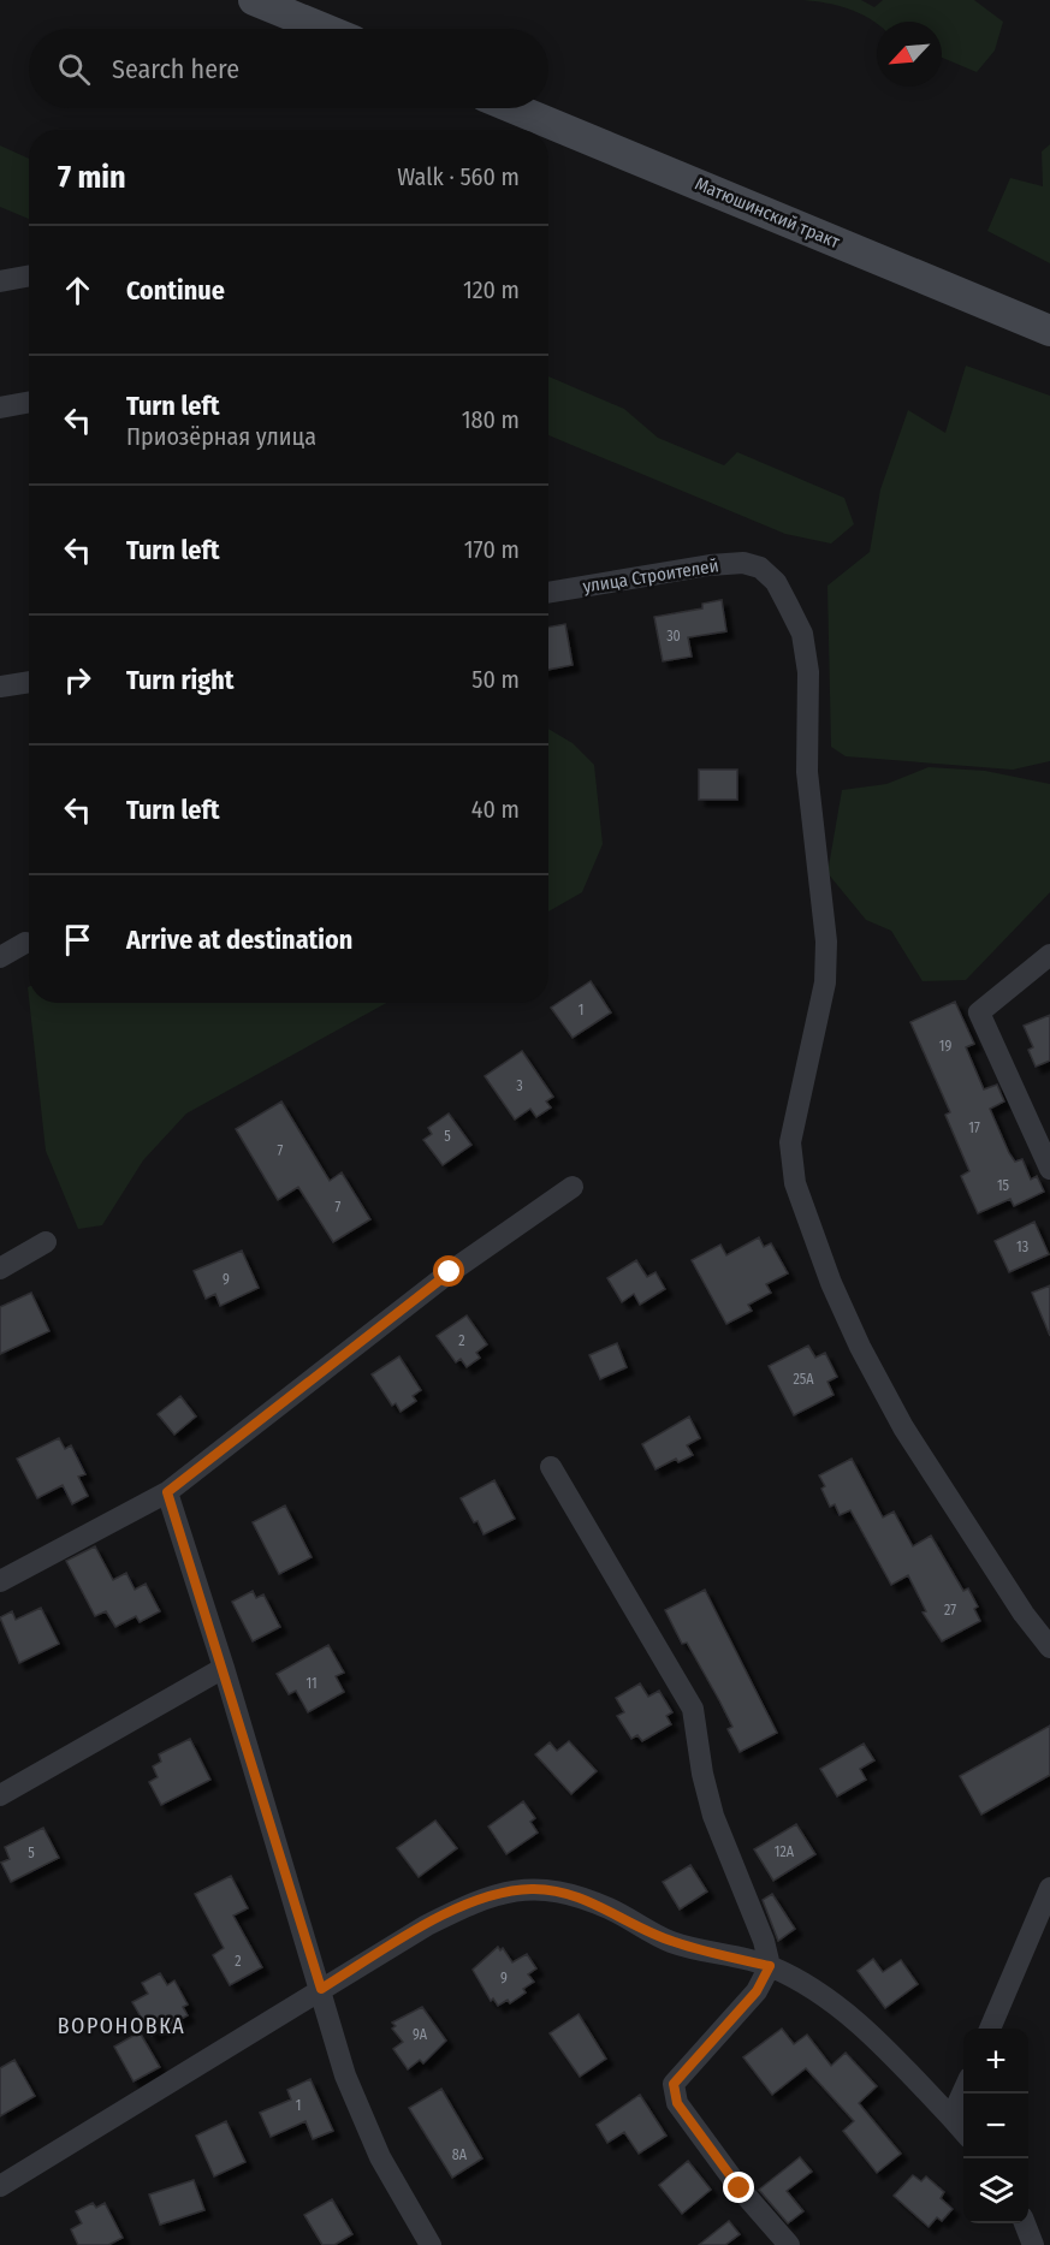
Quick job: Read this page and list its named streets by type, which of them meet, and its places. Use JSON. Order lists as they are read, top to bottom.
{
  "streets": {
    "main road": ["Матюшинский тракт"],
    "street": ["улица Строителей"]
  },
  "districts": ["ВОРОНОВКА"],
  "house_numbers": [
    "30",
    "1",
    "19",
    "3",
    "17",
    "5",
    "7",
    "15",
    "7",
    "13",
    "9",
    "2",
    "25А",
    "27",
    "11",
    "12А",
    "5",
    "2",
    "9",
    "9А",
    "1",
    "8А"
  ],
  "north": "bottom left",
  "page": {
    "search": "Search here",
    "heading": ["7 min", "Walk · 560 m"],
    "list": [
      ["Continue", "120 m"],
      ["Turn left", "Приозёрная улица", "180 m"],
      ["Turn left", "170 m"],
      ["Turn right", "50 m"],
      ["Turn left", "40 m"],
      "Arrive at destination"
    ],
    "map_buttons": ["+", "−"]
  }
}
